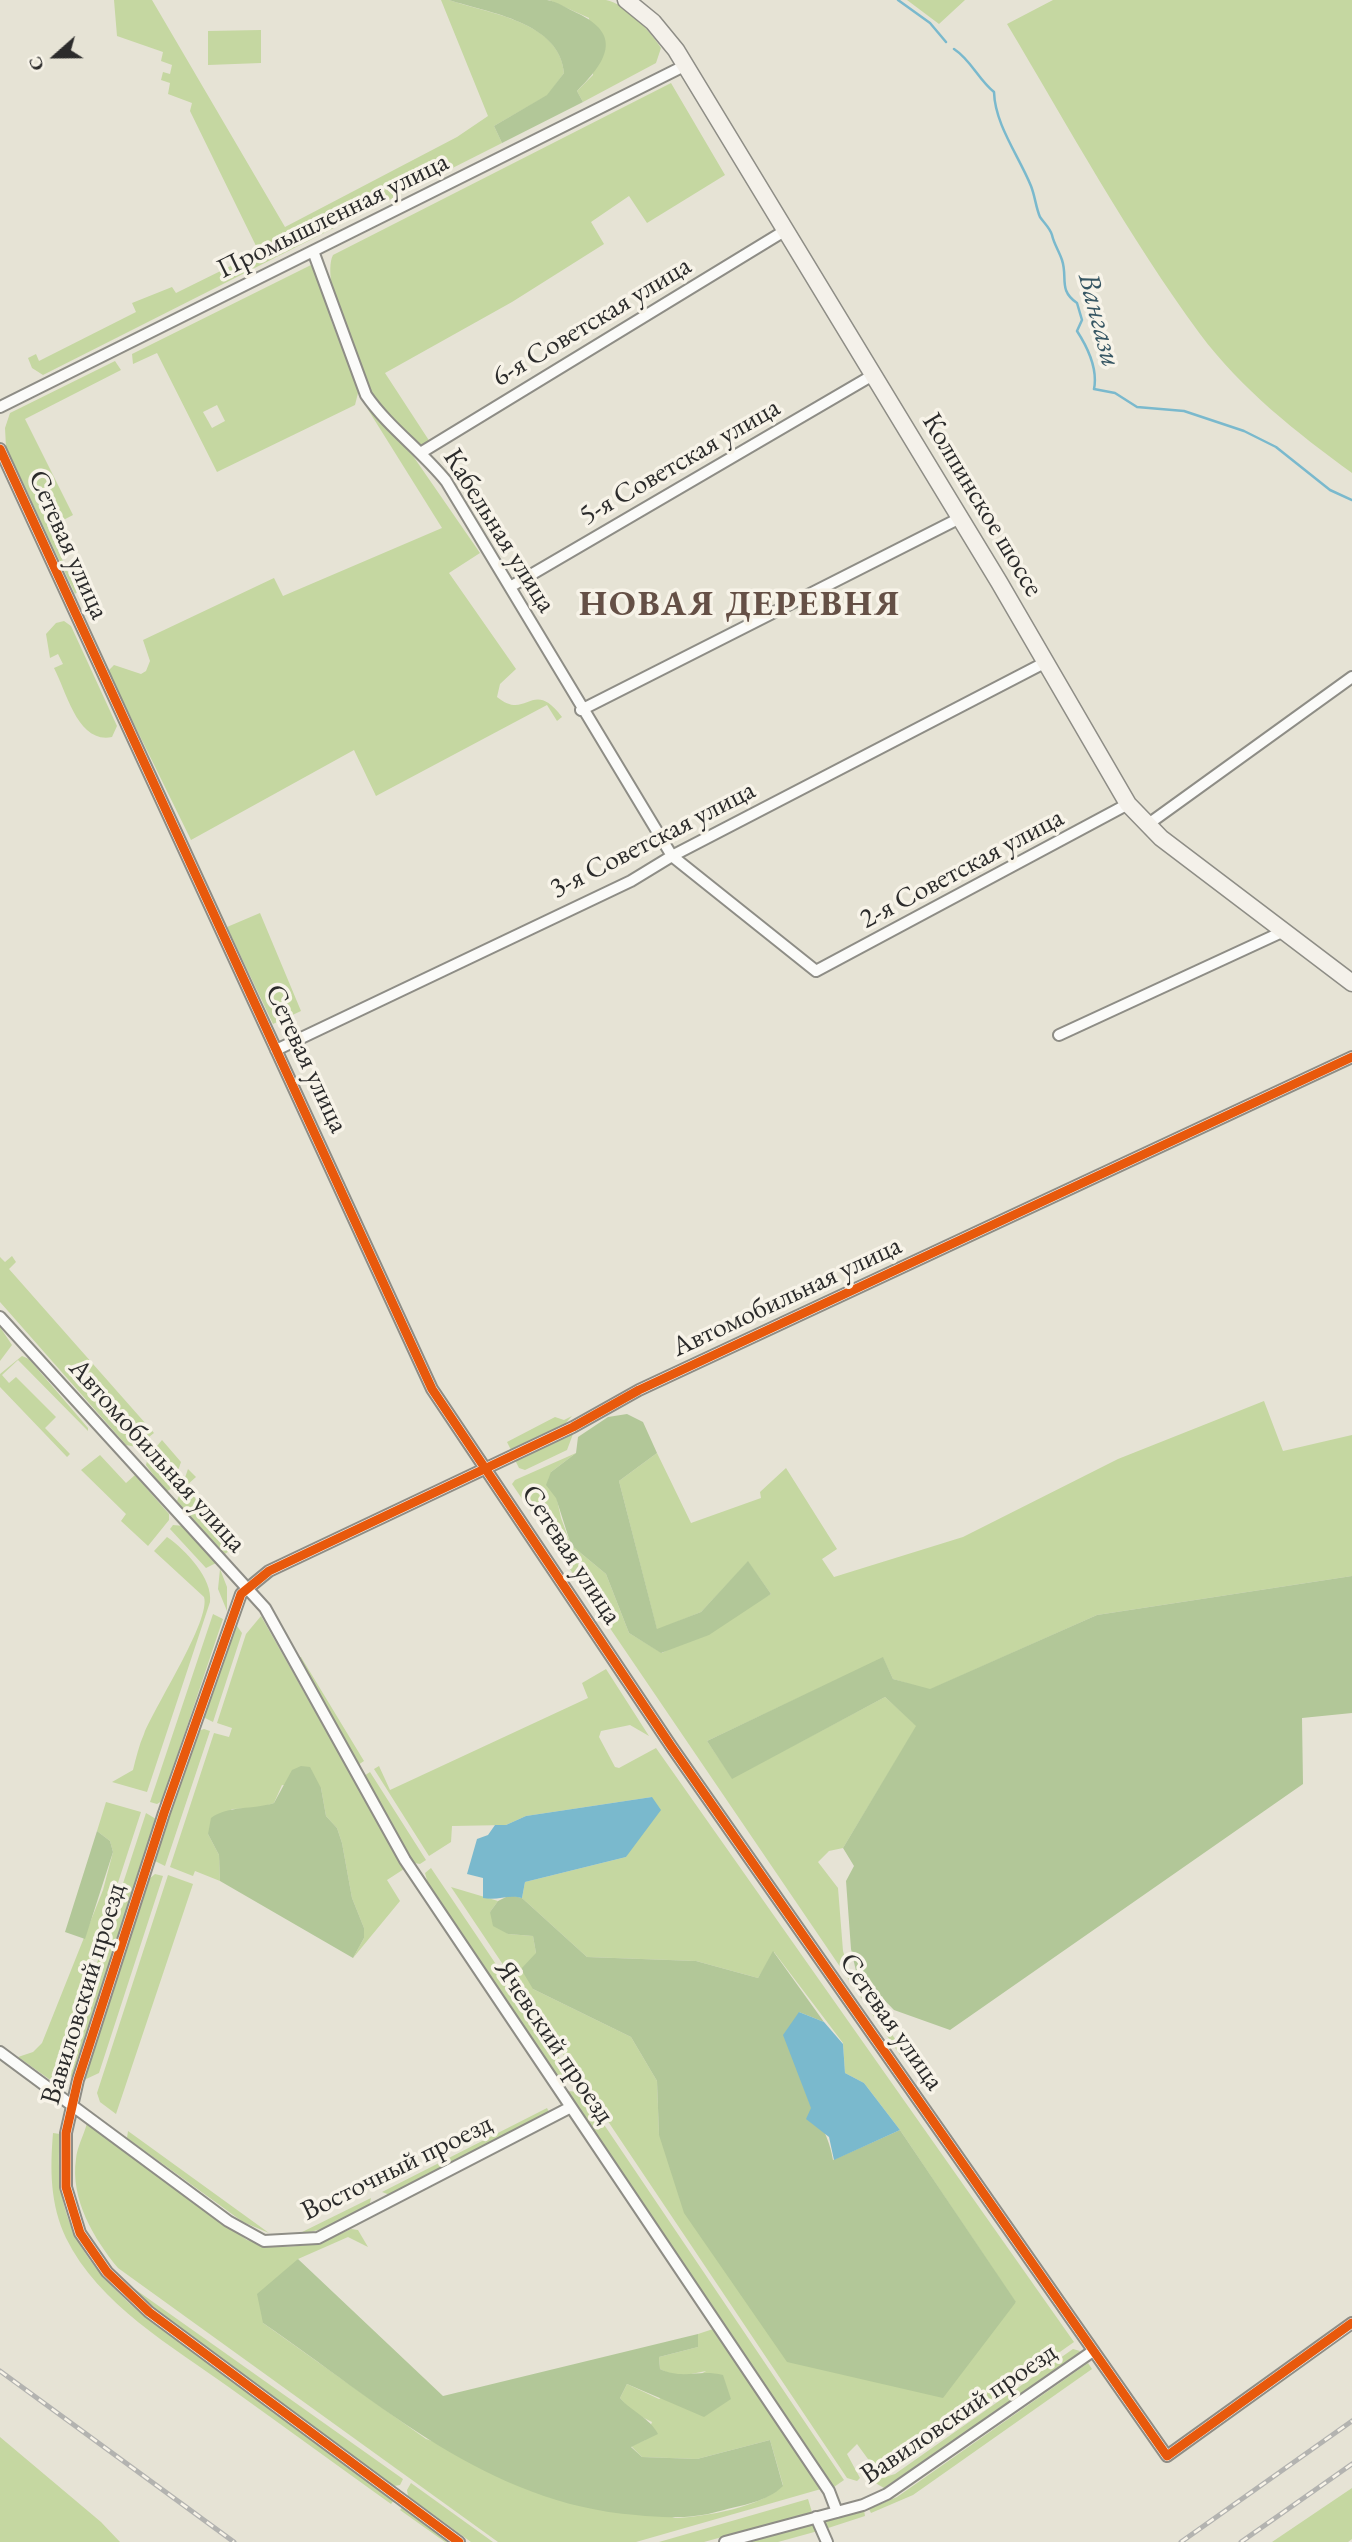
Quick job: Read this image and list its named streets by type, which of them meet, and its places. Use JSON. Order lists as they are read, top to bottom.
{
  "streets": {
    "main road": ["Колпинское шоссе"],
    "street": [
      "Промышленная улица",
      "6-я Советская улица",
      "5-я Советская улица",
      "Кабельная улица",
      "Сетевая улица",
      "3-я Советская улица",
      "2-я Советская улица",
      "Автомобильная улица",
      "Вавиловский проезд",
      "Ячевский проезд",
      "Восточный проезд"
    ]
  },
  "crossings": [
    ["Промышленная улица", "Колпинское шоссе"],
    ["Промышленная улица", "Кабельная улица"],
    ["6-я Советская улица", "Колпинское шоссе"],
    ["6-я Советская улица", "Кабельная улица"],
    ["5-я Советская улица", "Колпинское шоссе"],
    ["5-я Советская улица", "Кабельная улица"],
    ["Колпинское шоссе", "3-я Советская улица"],
    ["Колпинское шоссе", "2-я Советская улица"],
    ["Кабельная улица", "3-я Советская улица"],
    ["Кабельная улица", "2-я Советская улица"],
    ["Сетевая улица", "3-я Советская улица"],
    ["Сетевая улица", "Автомобильная улица"],
    ["Сетевая улица", "Вавиловский проезд"],
    ["Автомобильная улица", "Вавиловский проезд"],
    ["Автомобильная улица", "Ячевский проезд"],
    ["Вавиловский проезд", "Ячевский проезд"],
    ["Вавиловский проезд", "Восточный проезд"],
    ["Ячевский проезд", "Восточный проезд"]
  ],
  "districts": ["НОВАЯ ДЕРЕВНЯ"],
  "water": ["Вангази"],
  "north": "left"
}
